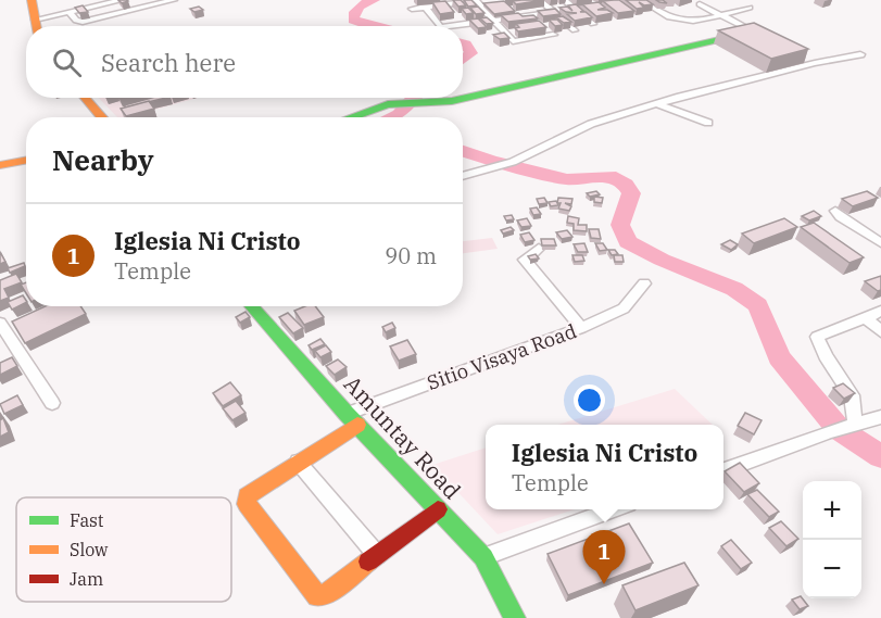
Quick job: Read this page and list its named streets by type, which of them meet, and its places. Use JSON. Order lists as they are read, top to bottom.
{
  "streets": {
    "street": ["Sitio Visaya Road", "Amuntay Road"]
  },
  "crossings": [
    ["Sitio Visaya Road", "Amuntay Road"]
  ],
  "legend": ["Fast", "Slow", "Jam"],
  "page": {
    "search": "Search here",
    "heading": "Nearby",
    "list": [
      {
        "mark": "1",
        "name": "Iglesia Ni Cristo",
        "note": "Temple",
        "value": "90 m"
      }
    ],
    "popup": ["Iglesia Ni Cristo", "Temple"],
    "map_buttons": ["+", "−"],
    "pins": "1"
  }
}
